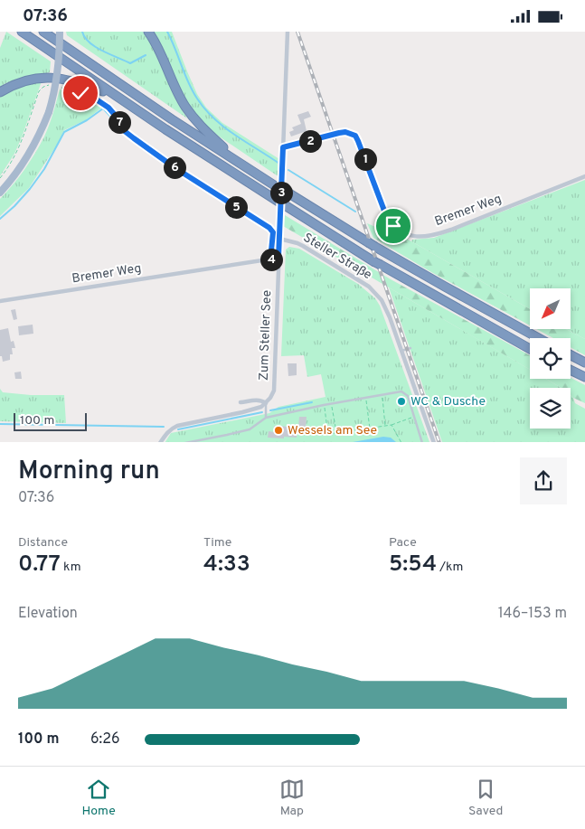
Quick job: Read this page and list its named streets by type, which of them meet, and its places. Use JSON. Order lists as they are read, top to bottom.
{
  "streets": {
    "street": ["Bremer Weg", "Steller Straße", "Zum Steller See"]
  },
  "crossings": [
    ["Bremer Weg", "Zum Steller See"]
  ],
  "places": ["WC & Dusche", "Wessels am See"],
  "scale_bar": "100 m",
  "north": "bottom left",
  "page": {
    "status": "07:36",
    "pins": [
      "7",
      "2",
      "1",
      "6",
      "3",
      "5",
      "4"
    ],
    "scale": "100 m",
    "heading": ["Morning run", "07:36"],
    "stats": [
      ["Distance", "0.77 km"],
      ["Time", "4:33"],
      ["Pace", "5:54 /km"]
    ],
    "chart": ["Elevation", "146–153 m"],
    "list": [
      {
        "name": "100 m",
        "note": "6:26"
      }
    ],
    "tabs": ["Home", "Map", "Saved"]
  }
}
